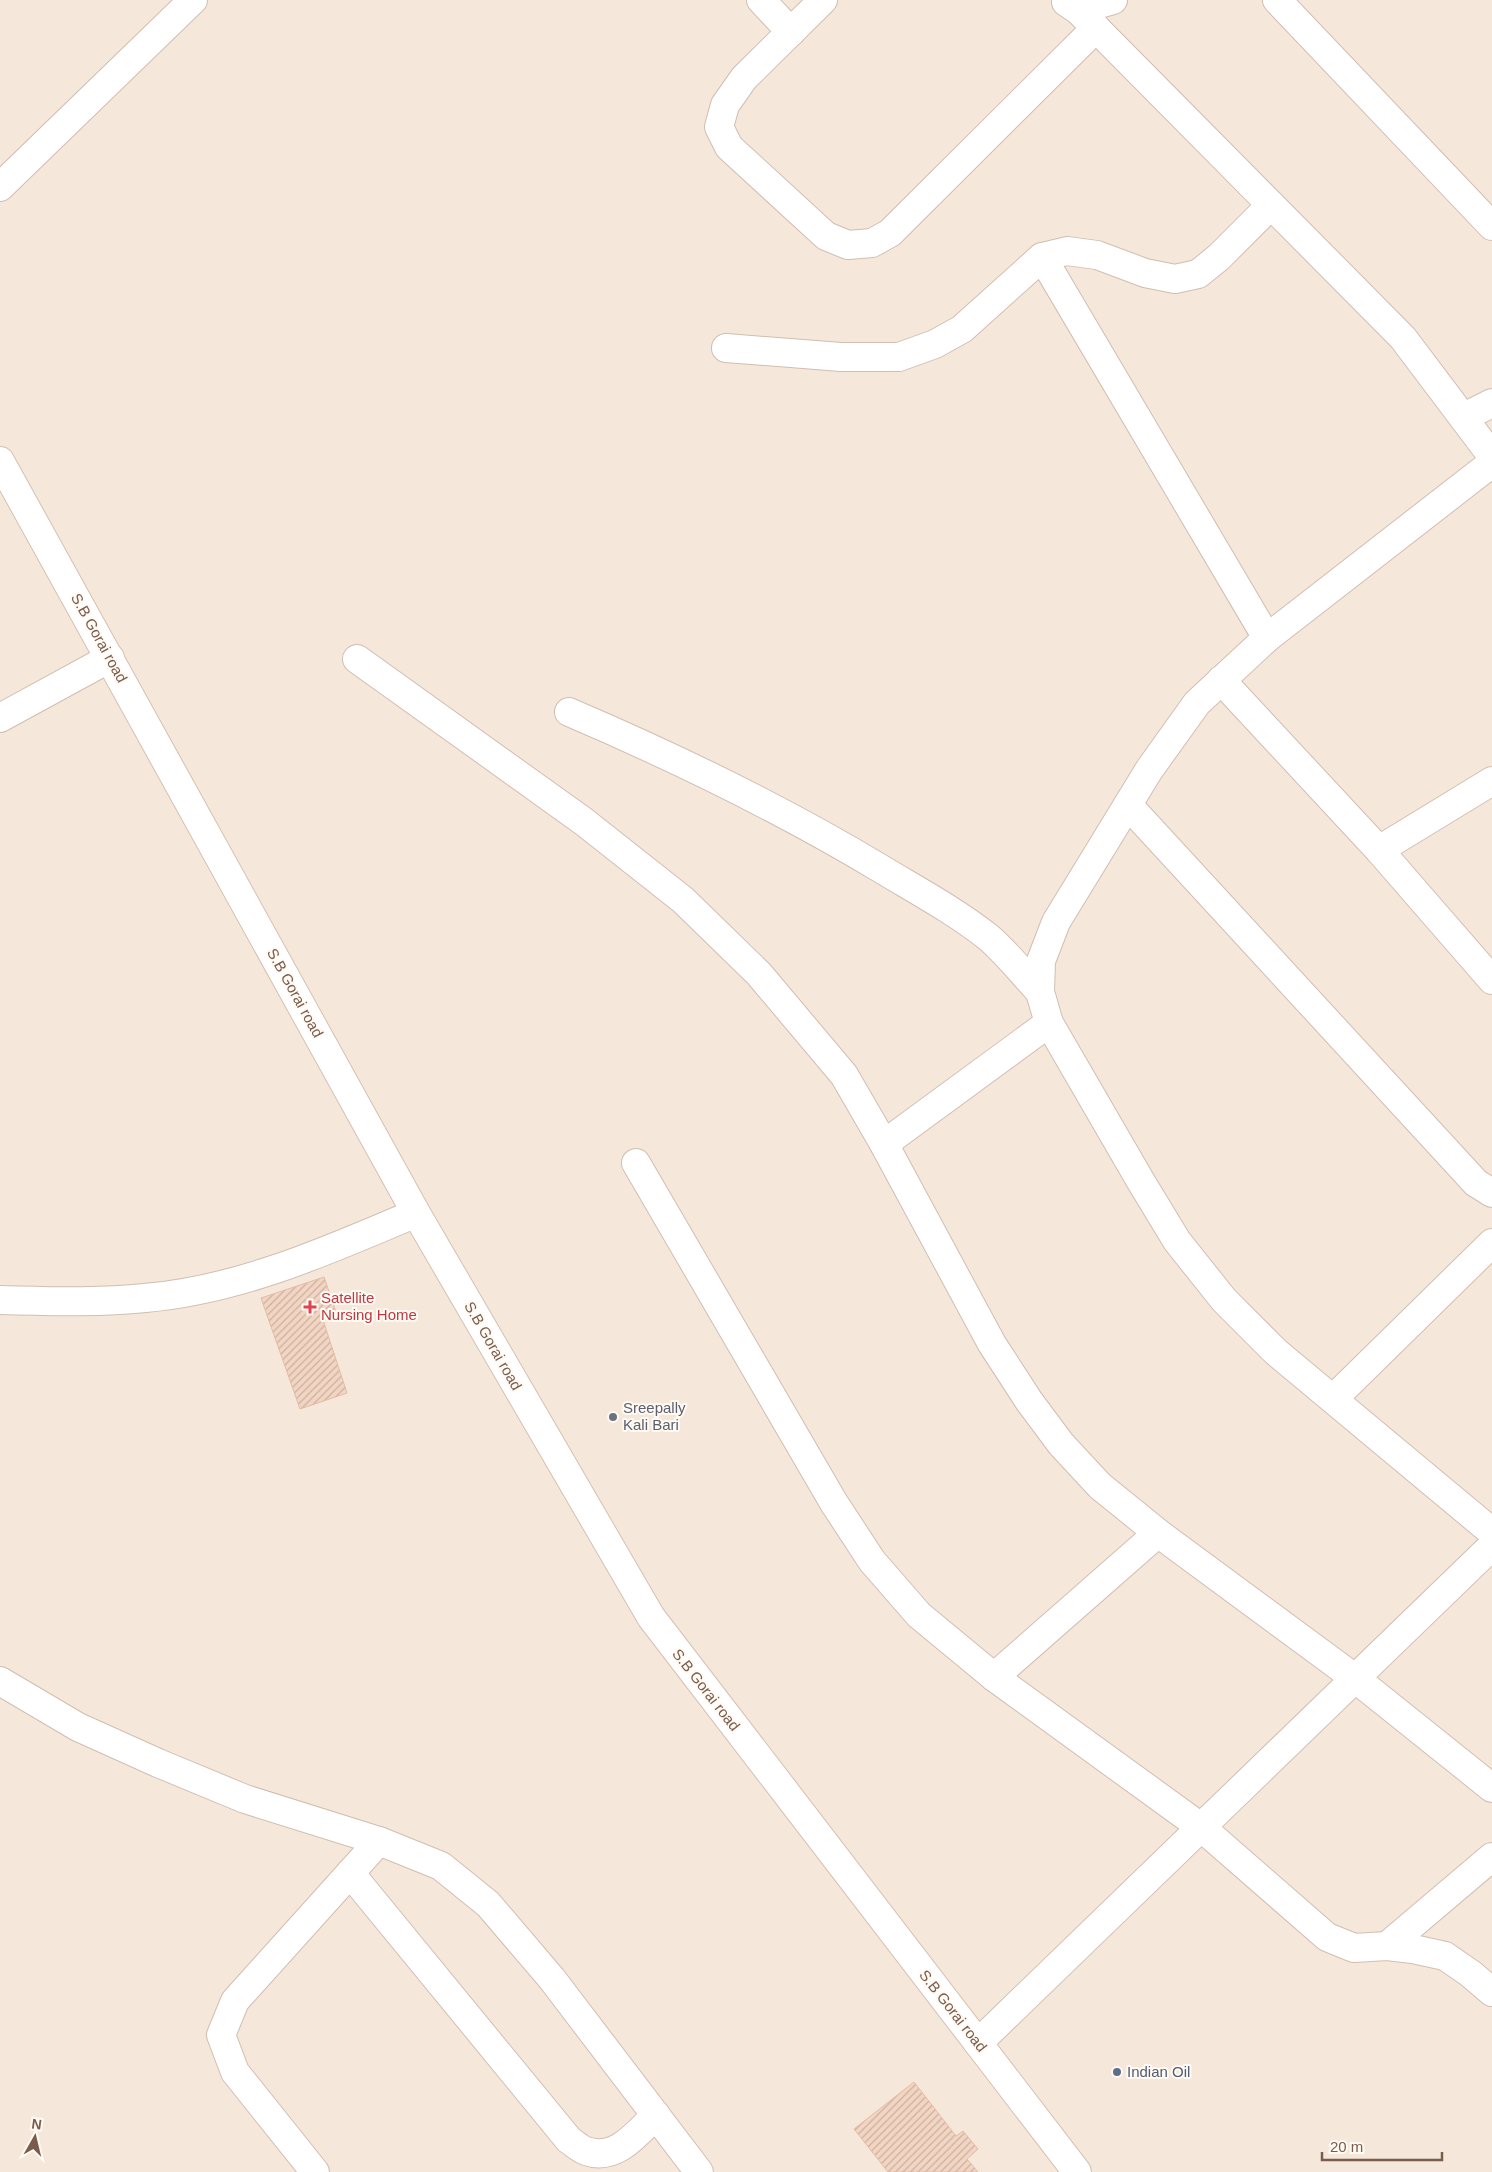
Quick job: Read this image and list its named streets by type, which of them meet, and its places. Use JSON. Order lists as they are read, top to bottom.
{
  "streets": {
    "street": ["S.B Gorai road"]
  },
  "places": {
    "health": ["Satellite Nursing Home"],
    "other": ["Sreepally Kali Bari", "Indian Oil"]
  },
  "scale_bar": "20 m",
  "north": "top"
}
